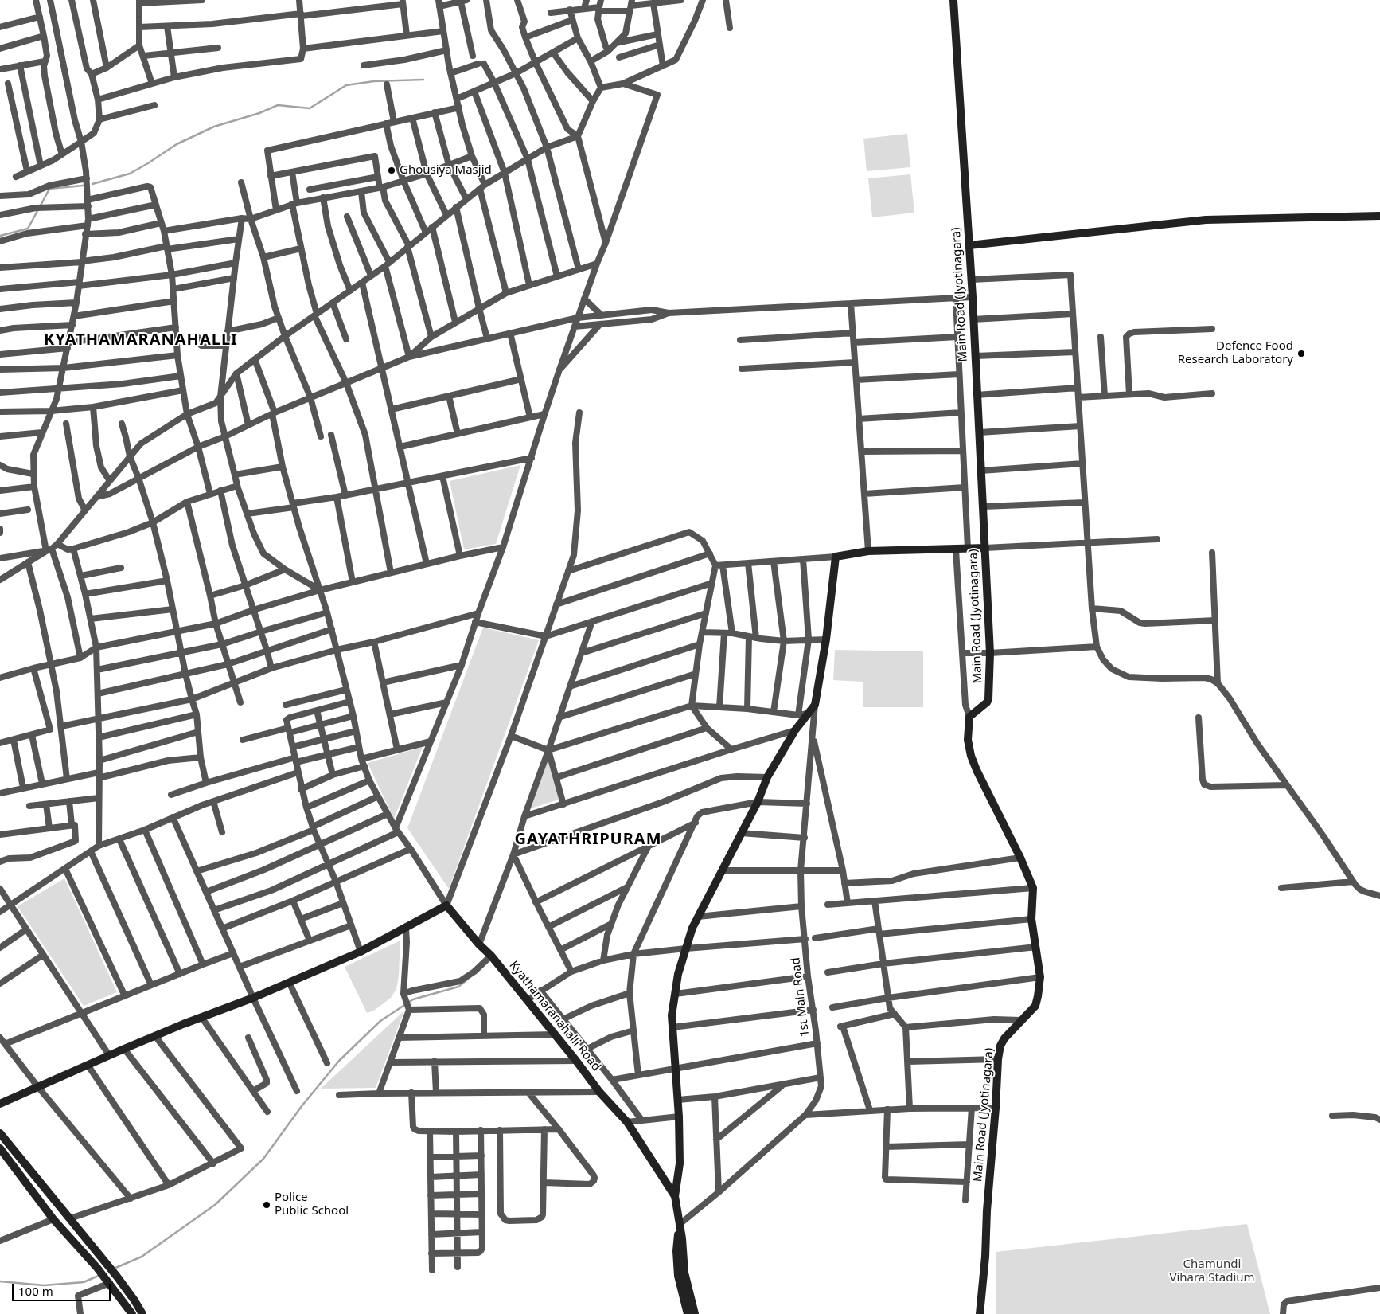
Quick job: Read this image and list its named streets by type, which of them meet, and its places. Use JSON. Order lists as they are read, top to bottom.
{
  "streets": {
    "street": ["Main Road (Jyotinagara)", "1st Main Road", "Kyathamaranahalli Road"]
  },
  "crossings": [
    ["1st Main Road", "Kyathamaranahalli Road"]
  ],
  "districts": ["KYATHAMARANAHALLI", "GAYATHRIPURAM"],
  "parks": ["Chamundi Vihara Stadium"],
  "places": ["Ghousiya Masjid", "Defence Food Research Laboratory", "Police Public School"],
  "scale_bar": "100 m"
}
